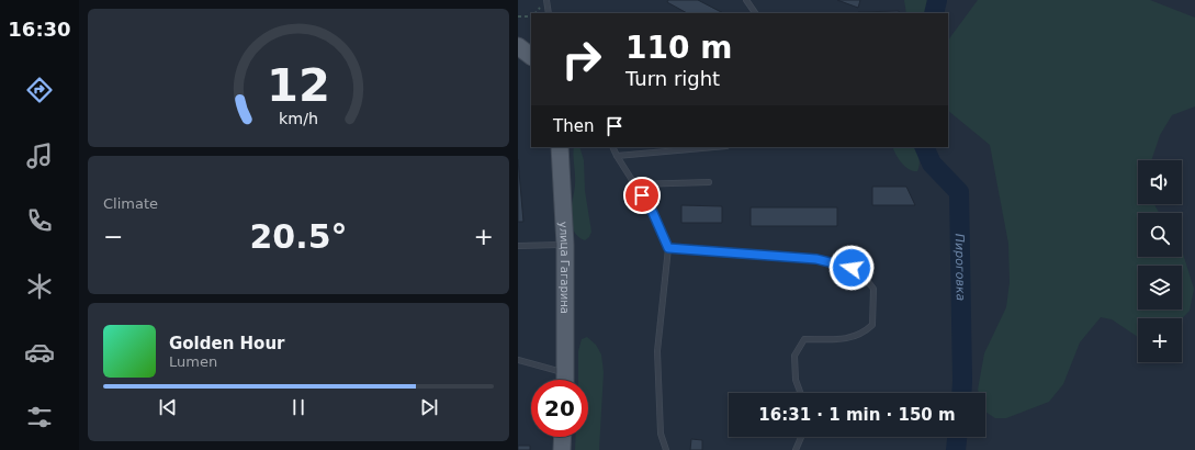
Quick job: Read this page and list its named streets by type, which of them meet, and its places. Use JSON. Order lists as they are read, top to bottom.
{
  "streets": {
    "main road": ["улица Гагарина"]
  },
  "water": ["Пироговка"],
  "page": {
    "tabs": "16:30",
    "turn": ["110 m", "Turn right"],
    "then": "Then",
    "tile": "Climate",
    "map_buttons": "+",
    "heat": ["−", "20.5°", "+"],
    "song": ["Golden Hour", "Lumen"],
    "limit": "20",
    "trip": "16:31 · 1 min · 150 m",
    "gauge": ["12", "km/h"]
  }
}
